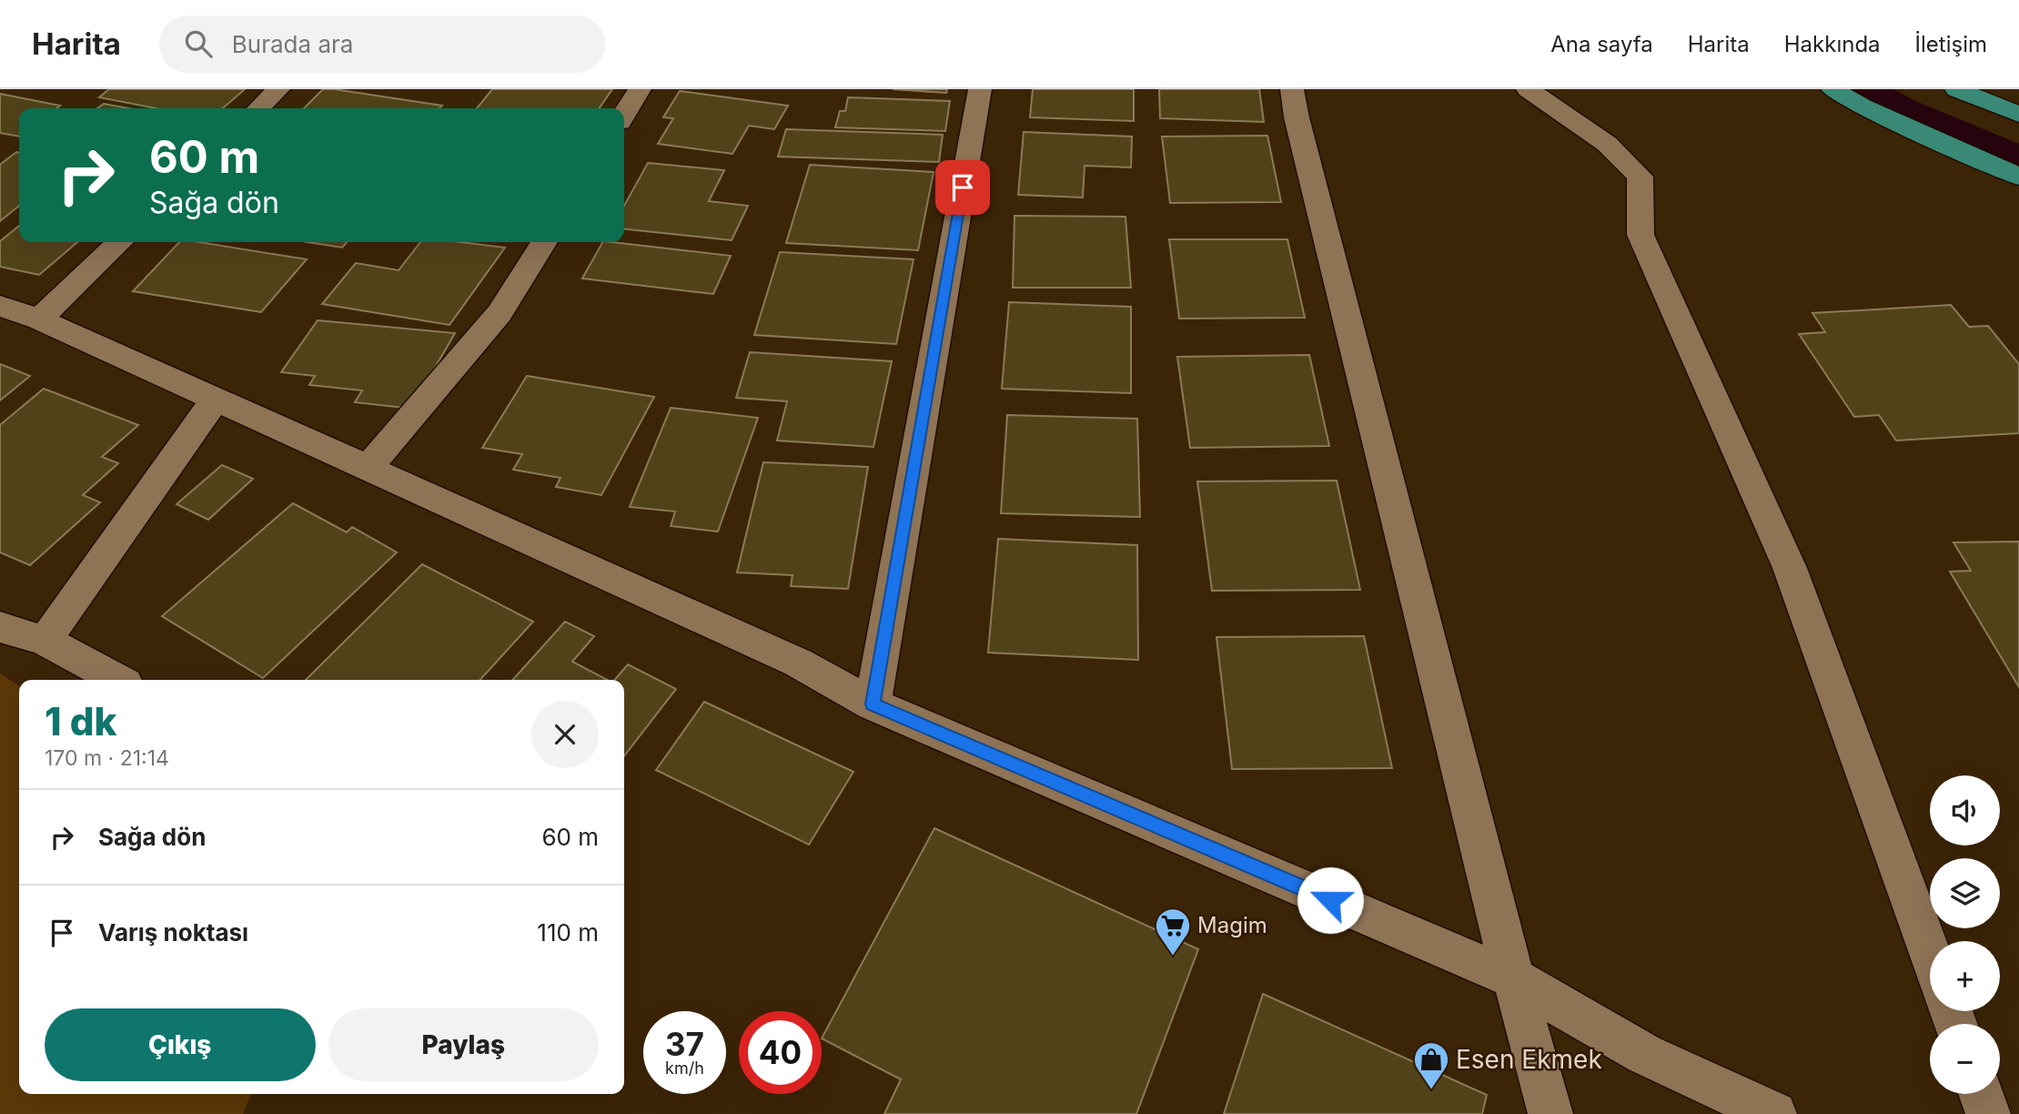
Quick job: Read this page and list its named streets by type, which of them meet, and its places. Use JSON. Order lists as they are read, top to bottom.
{
  "places": {
    "supermarket": ["Magim"],
    "shop": ["Esen Ekmek"]
  },
  "page": {
    "header": "Harita",
    "search": "Burada ara",
    "nav": [
      "Ana sayfa",
      "Harita",
      "Hakkında",
      "İletişim"
    ],
    "turn": ["60 m", "Sağa dön"],
    "heading": ["1 dk", "170 m · 21:14"],
    "map_buttons": ["+", "−"],
    "list": [
      {
        "name": "Sağa dön",
        "value": "60 m"
      },
      {
        "name": "Varış noktası",
        "value": "110 m"
      }
    ],
    "buttons": ["Çıkış", "Paylaş"],
    "speed": "37 km/h",
    "limit": "40"
  }
}
